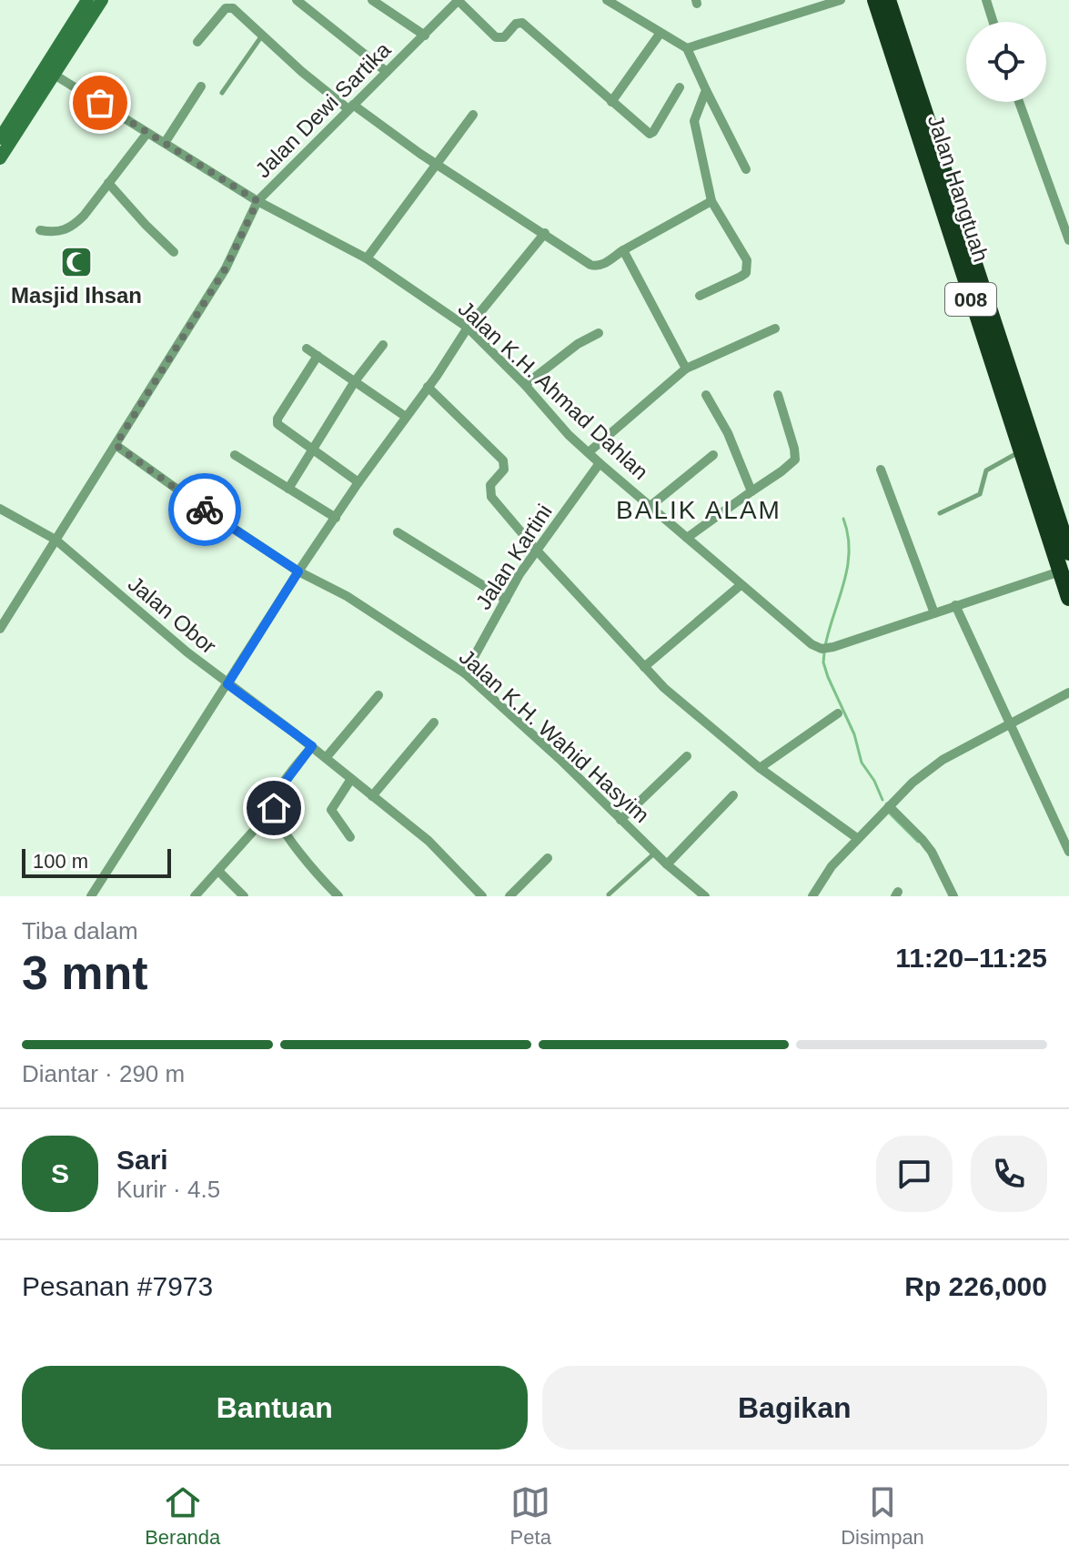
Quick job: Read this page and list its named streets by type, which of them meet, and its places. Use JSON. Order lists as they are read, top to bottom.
{
  "streets": {
    "highway": ["Jalan Hangtuah", "008"],
    "street": [
      "Jalan Dewi Sartika",
      "Jalan K.H. Ahmad Dahlan",
      "Jalan Kartini",
      "Jalan Obor",
      "Jalan K.H. Wahid Hasyim"
    ]
  },
  "crossings": [
    ["Jalan Dewi Sartika", "Jalan K.H. Ahmad Dahlan"],
    ["Jalan Dewi Sartika", "Jalan Obor"],
    ["Jalan Dewi Sartika", "Jalan K.H. Wahid Hasyim"],
    ["Jalan K.H. Ahmad Dahlan", "Jalan Kartini"],
    ["Jalan Kartini", "Jalan K.H. Wahid Hasyim"]
  ],
  "districts": ["BALIK ALAM"],
  "places": {
    "mosque": ["Masjid Ihsan"]
  },
  "scale_bar": "100 m",
  "page": {
    "scale": "100 m",
    "heading": ["3 mnt", "Tiba dalam", "11:20–11:25"],
    "panel": [
      "Sari",
      "Kurir · 4.5",
      "Pesanan #7973",
      "Rp 226,000"
    ],
    "bar": "Diantar · 290 m",
    "round": "S",
    "buttons": ["Bantuan", "Bagikan"],
    "tabs": ["Beranda", "Peta", "Disimpan"]
  }
}
